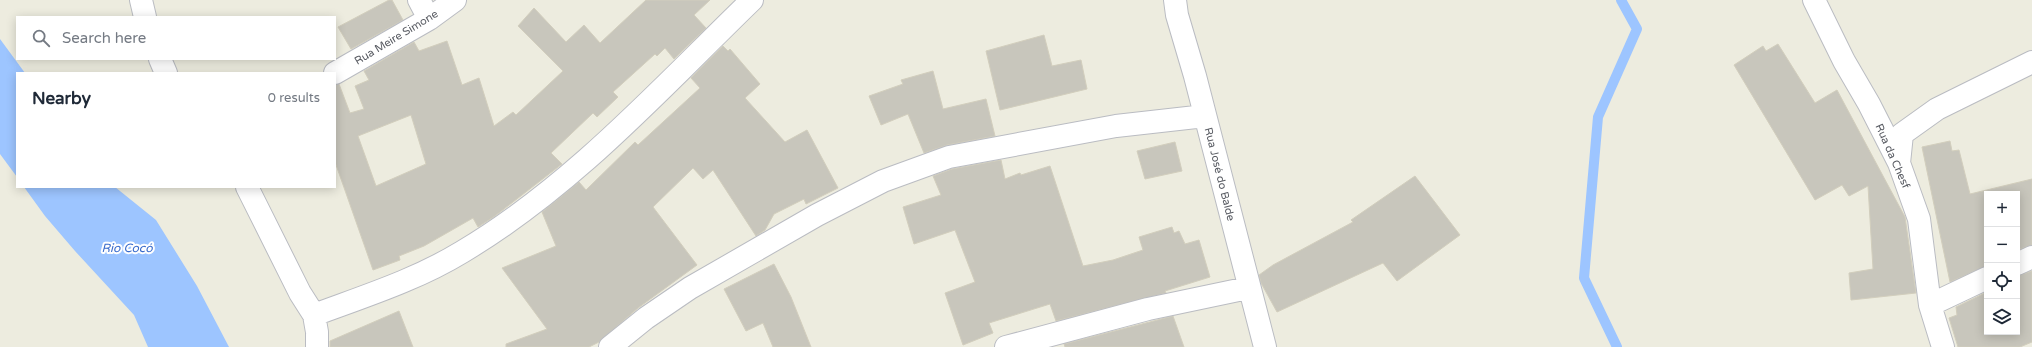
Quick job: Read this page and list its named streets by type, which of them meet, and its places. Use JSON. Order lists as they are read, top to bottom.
{
  "streets": {
    "street": ["Rua Meire Simone", "Rua da Chesf", "Rua José do Balde"]
  },
  "water": ["Rio Cocó"],
  "page": {
    "search": "Search here",
    "heading": ["Nearby", "0 results"],
    "map_buttons": ["+", "−"]
  }
}
